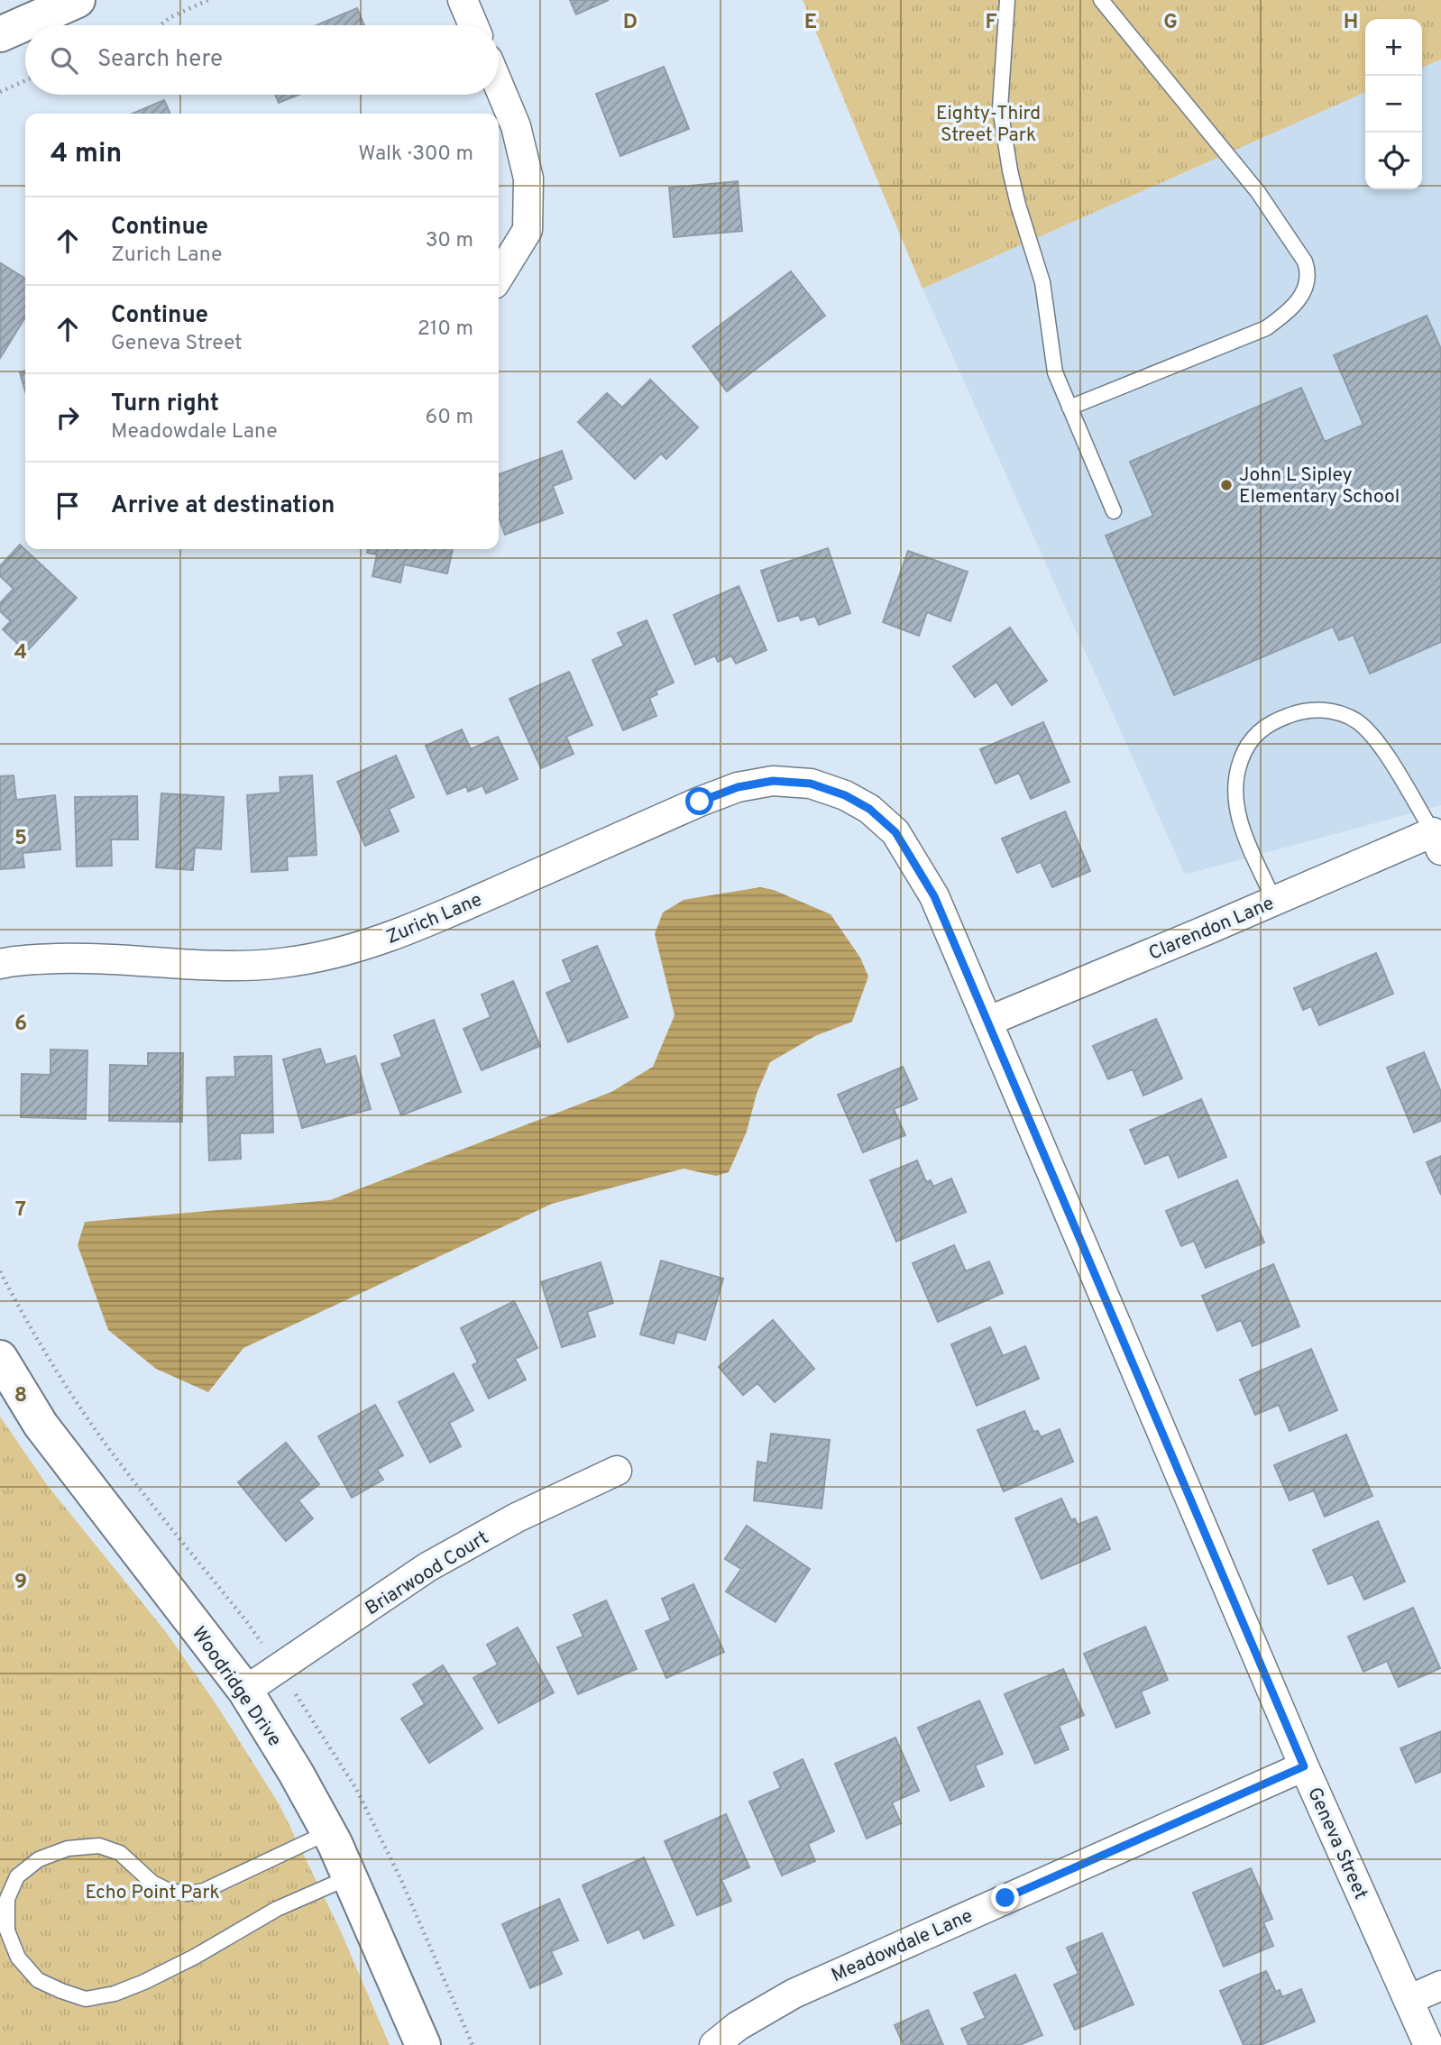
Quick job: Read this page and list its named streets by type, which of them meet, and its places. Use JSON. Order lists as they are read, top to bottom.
{
  "streets": {
    "street": [
      "Zurich Lane",
      "Clarendon Lane",
      "Briarwood Court",
      "Woodridge Drive",
      "Geneva Street",
      "Meadowdale Lane"
    ]
  },
  "crossings": [
    ["Zurich Lane", "Geneva Street"],
    ["Clarendon Lane", "Geneva Street"],
    ["Briarwood Court", "Woodridge Drive"],
    ["Geneva Street", "Meadowdale Lane"]
  ],
  "parks": ["Eighty-Third Street Park", "Echo Point Park"],
  "places": ["John L Sipley Elementary School"],
  "page": {
    "map_buttons": ["+", "−"],
    "search": "Search here",
    "heading": ["4 min", "Walk · 300 m"],
    "list": [
      ["Continue", "Zurich Lane", "30 m"],
      ["Continue", "Geneva Street", "210 m"],
      ["Turn right", "Meadowdale Lane", "60 m"],
      "Arrive at destination"
    ]
  },
  "grid": {
    "columns": [
      "D",
      "E",
      "F",
      "G",
      "H"
    ],
    "rows": [
      "4",
      "5",
      "6",
      "7",
      "8",
      "9"
    ]
  }
}
